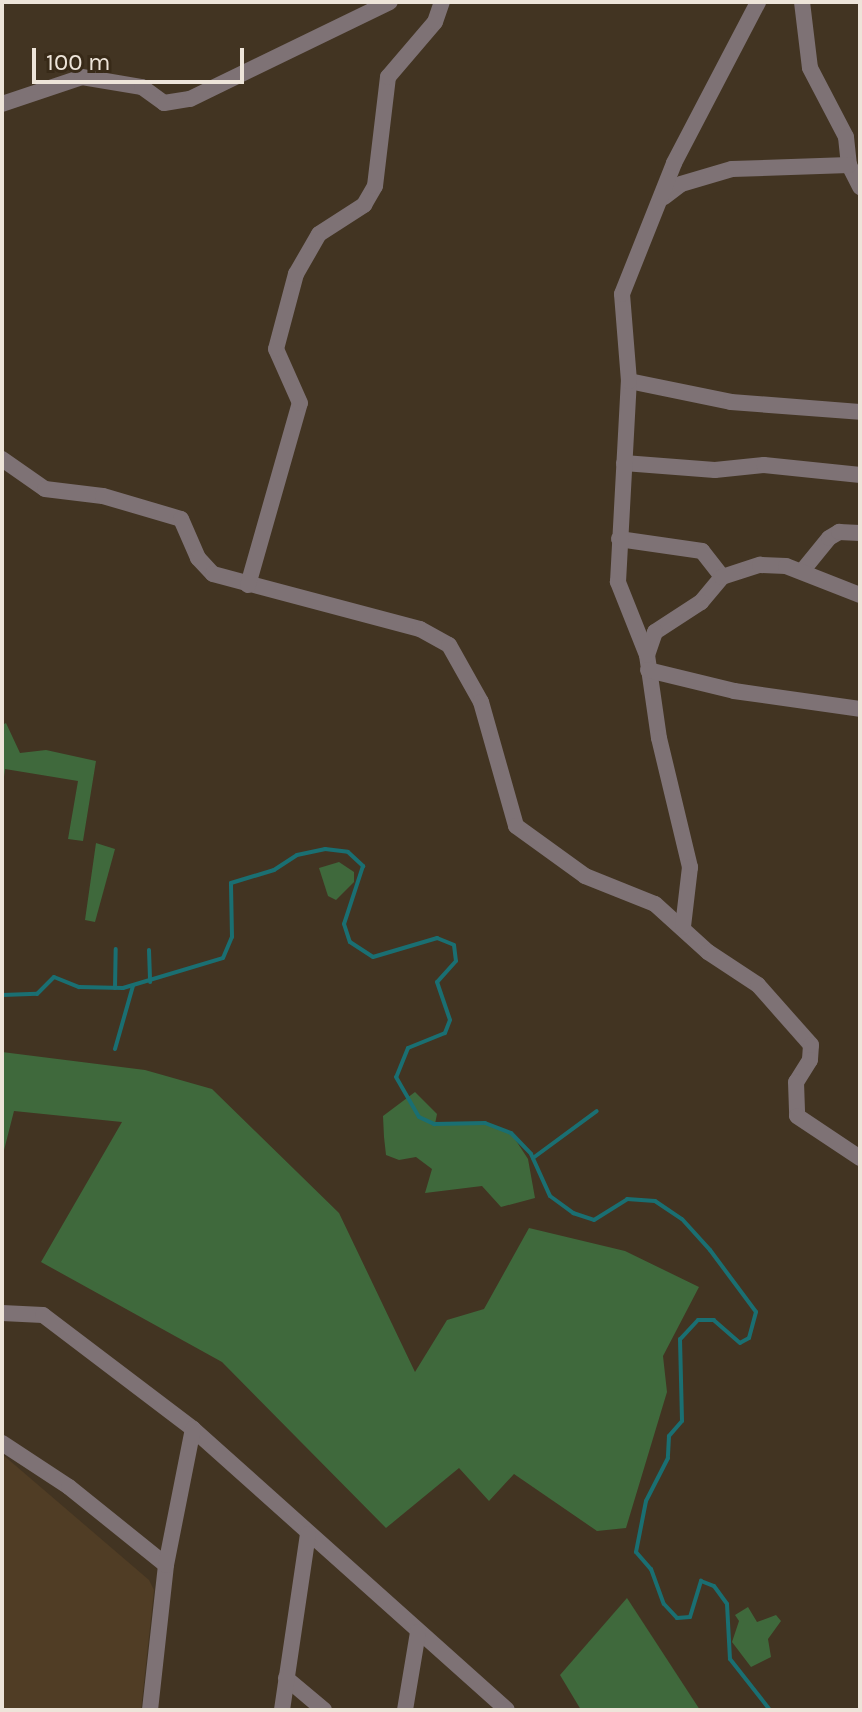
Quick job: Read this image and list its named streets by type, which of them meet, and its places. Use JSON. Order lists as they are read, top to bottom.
{
  "scale_bar": "100 m"
}
